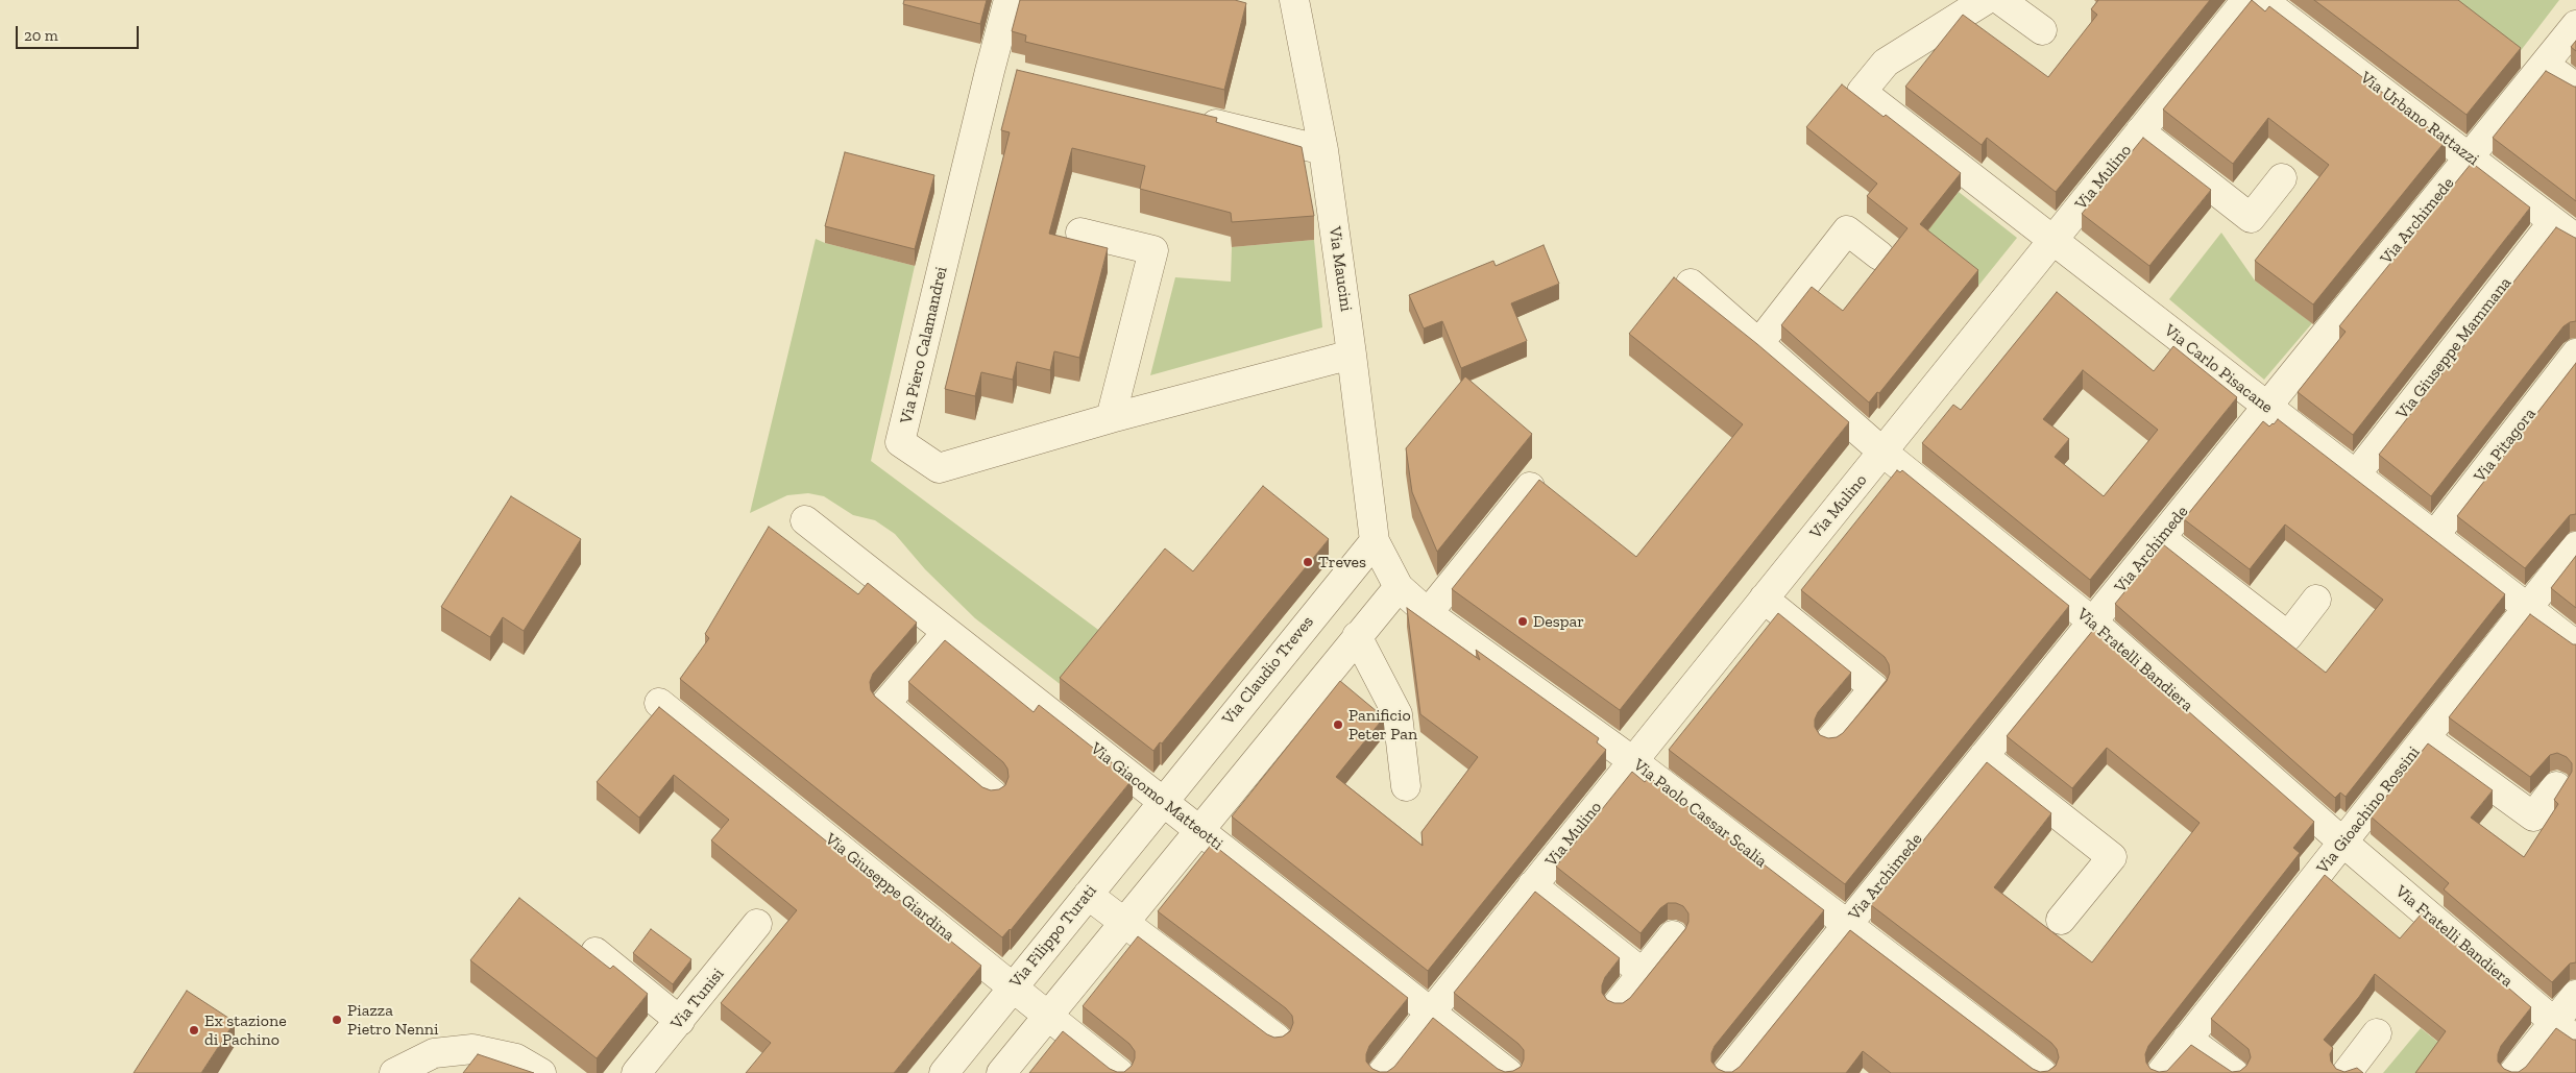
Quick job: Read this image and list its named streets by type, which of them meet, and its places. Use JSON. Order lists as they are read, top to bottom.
{
  "streets": {
    "street": [
      "Via Urbano Rattazzi",
      "Via Mulino",
      "Via Archimede",
      "Via Maucini",
      "Via Piero Calamandrei",
      "Via Giuseppe Mammana",
      "Via Carlo Pisacane",
      "Via Pitagora",
      "Via Fratelli Bandiera",
      "Via Claudio Treves",
      "Via Giacomo Matteotti",
      "Via Gioachino Rossini",
      "Via Paolo Cassar Scalia",
      "Via Giuseppe Giardina",
      "Via Filippo Turati",
      "Via Tunisi"
    ]
  },
  "crossings": [
    ["Via Urbano Rattazzi", "Via Archimede"],
    ["Via Urbano Rattazzi", "Via Giuseppe Mammana"],
    ["Via Mulino", "Via Carlo Pisacane"],
    ["Via Mulino", "Via Fratelli Bandiera"],
    ["Via Mulino", "Via Giacomo Matteotti"],
    ["Via Mulino", "Via Paolo Cassar Scalia"],
    ["Via Archimede", "Via Carlo Pisacane"],
    ["Via Archimede", "Via Fratelli Bandiera"],
    ["Via Archimede", "Via Paolo Cassar Scalia"],
    ["Via Maucini", "Via Piero Calamandrei"],
    ["Via Maucini", "Via Claudio Treves"],
    ["Via Maucini", "Via Paolo Cassar Scalia"],
    ["Via Giuseppe Mammana", "Via Carlo Pisacane"],
    ["Via Carlo Pisacane", "Via Pitagora"],
    ["Via Carlo Pisacane", "Via Gioachino Rossini"],
    ["Via Fratelli Bandiera", "Via Gioachino Rossini"],
    ["Via Claudio Treves", "Via Giacomo Matteotti"],
    ["Via Claudio Treves", "Via Paolo Cassar Scalia"],
    ["Via Claudio Treves", "Via Filippo Turati"],
    ["Via Giacomo Matteotti", "Via Filippo Turati"],
    ["Via Giuseppe Giardina", "Via Filippo Turati"]
  ],
  "places": [
    "Treves",
    "Despar",
    "Panificio Peter Pan",
    "Piazza Pietro Nenni",
    "Ex stazione di Pachino"
  ],
  "scale_bar": "20 m"
}
